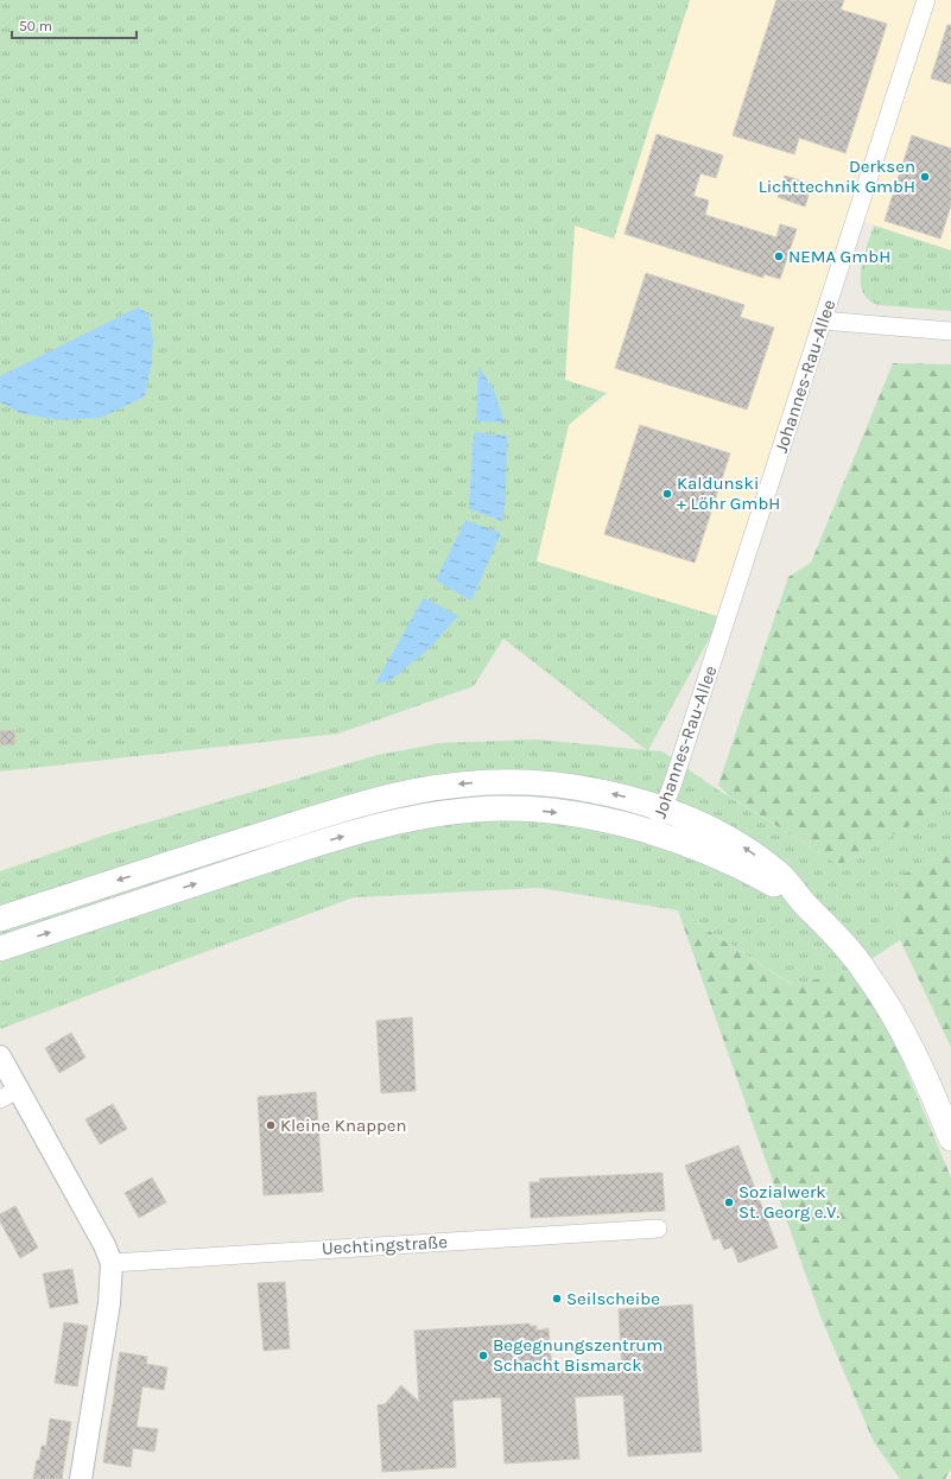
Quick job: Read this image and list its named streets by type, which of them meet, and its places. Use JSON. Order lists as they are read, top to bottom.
{
  "streets": {
    "street": ["Johannes-Rau-Allee", "Uechtingstraße"]
  },
  "places": [
    "Derksen Lichttechnik GmbH",
    "NEMA GmbH",
    "Kaldunski + Löhr GmbH",
    "Kleine Knappen",
    "Sozialwerk St. Georg e.V.",
    "Seilscheibe",
    "Begegnungszentrum Schacht Bismarck"
  ],
  "scale_bar": "50 m"
}
